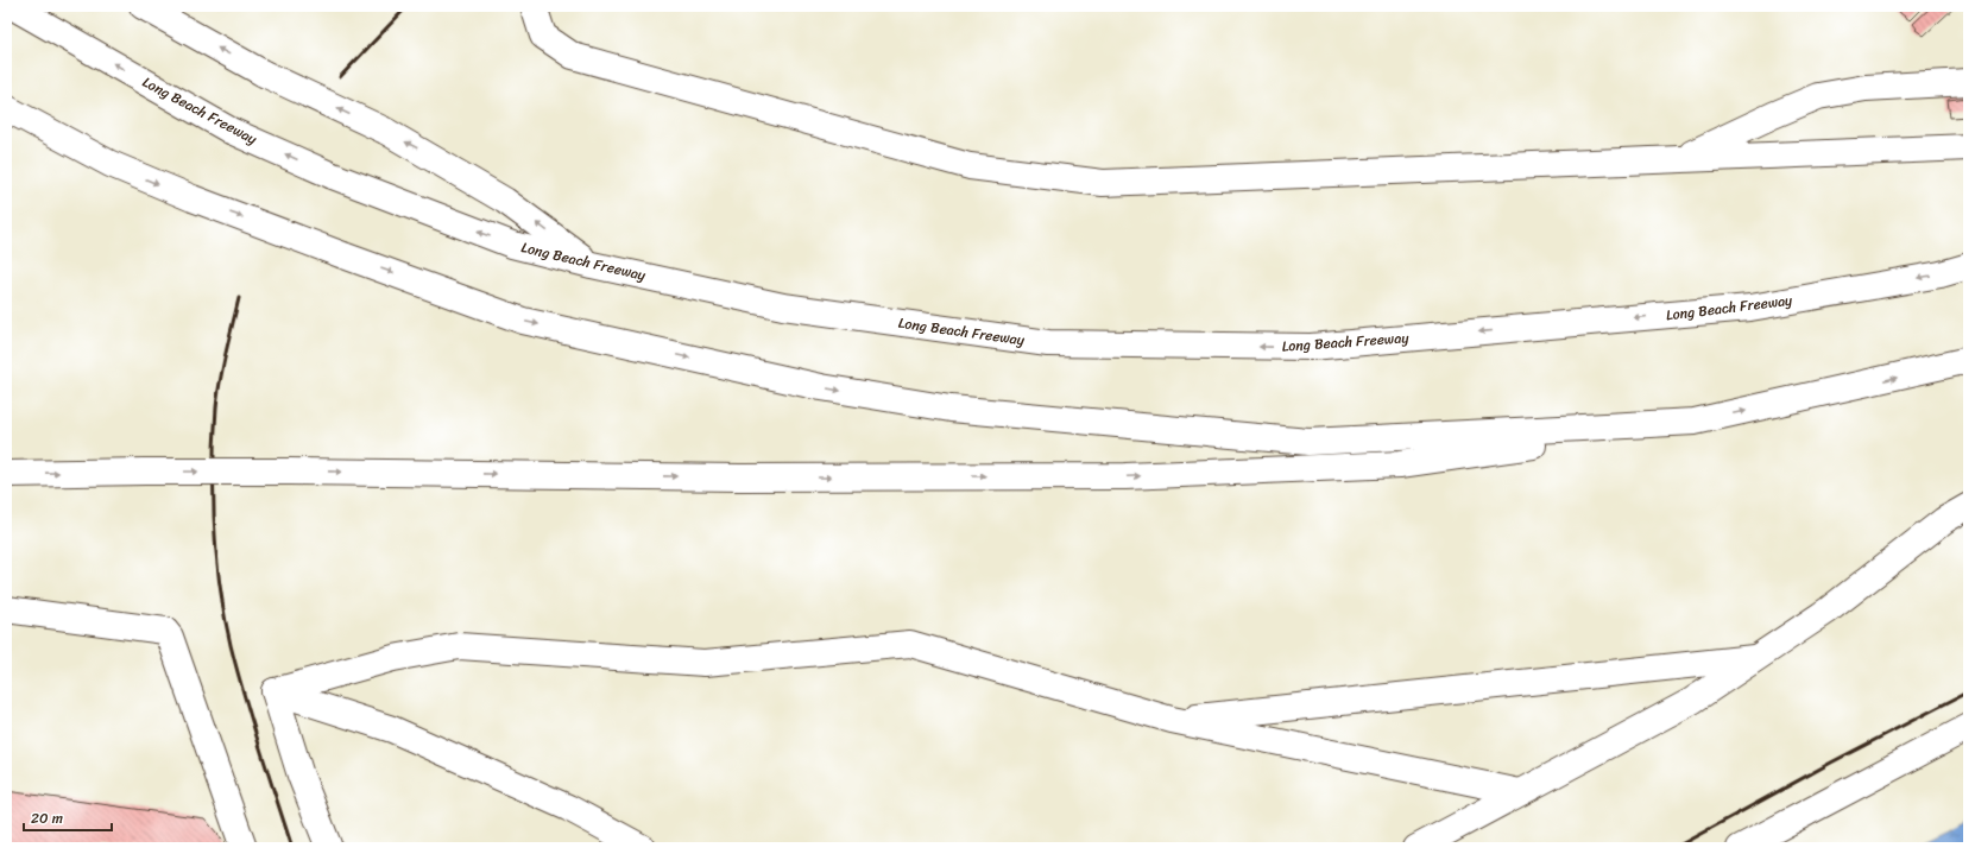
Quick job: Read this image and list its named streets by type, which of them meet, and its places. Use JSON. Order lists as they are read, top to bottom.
{
  "streets": {
    "main road": ["Long Beach Freeway"]
  },
  "scale_bar": "20 m"
}
